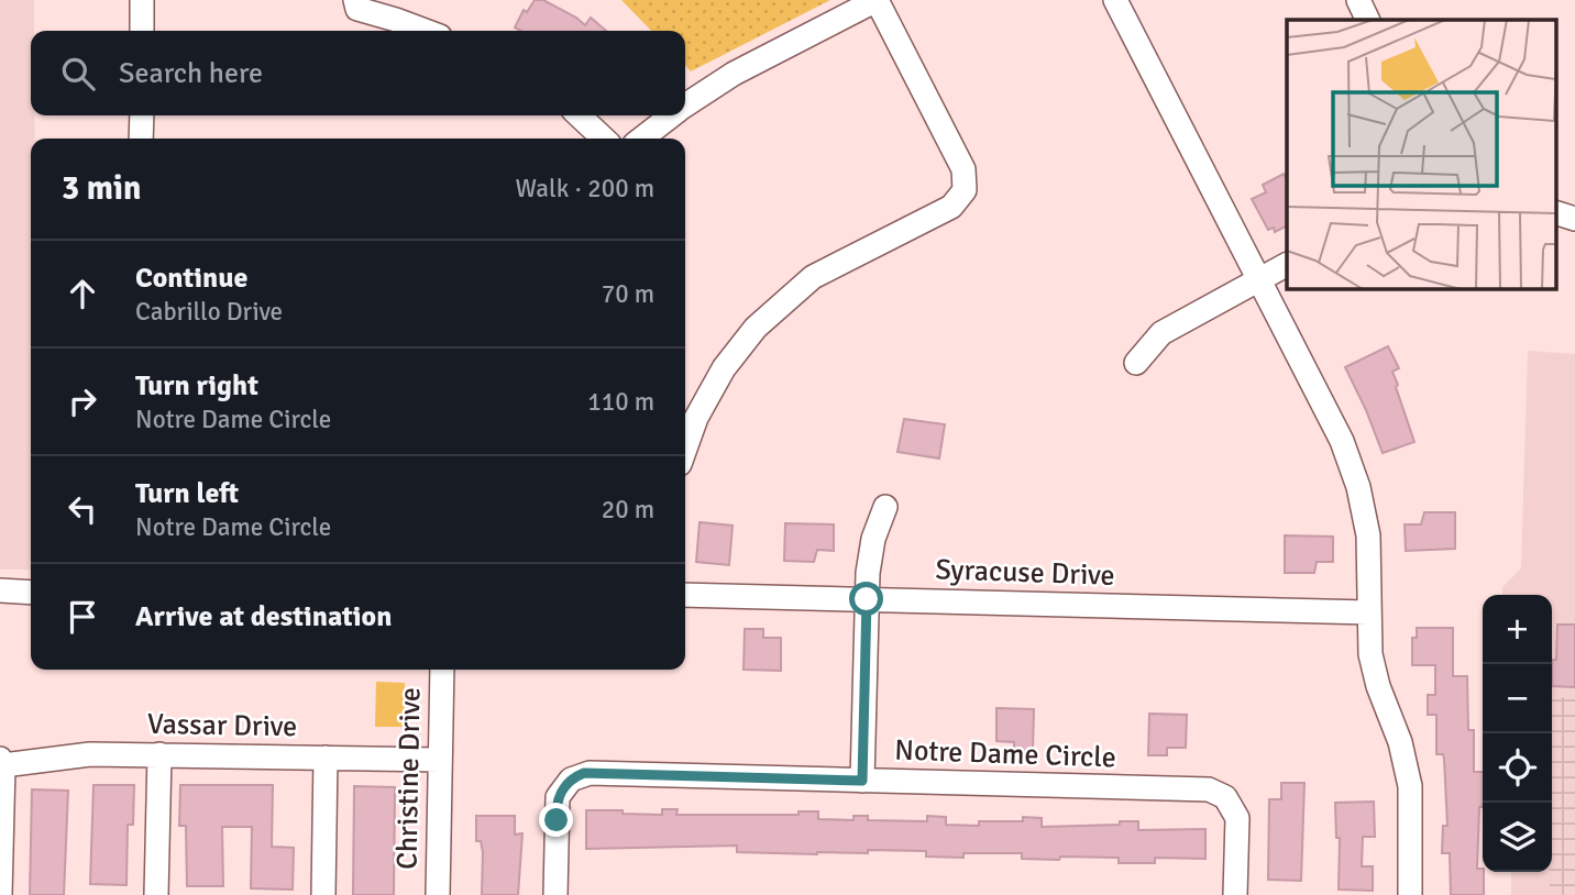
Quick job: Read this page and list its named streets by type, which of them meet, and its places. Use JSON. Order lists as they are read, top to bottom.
{
  "streets": {
    "street": [
      "Syracuse Drive",
      "Vassar Drive",
      "Notre Dame Circle",
      "Christine Drive"
    ]
  },
  "crossings": [
    ["Vassar Drive", "Christine Drive"]
  ],
  "page": {
    "search": "Search here",
    "heading": ["3 min", "Walk · 200 m"],
    "list": [
      ["Continue", "Cabrillo Drive", "70 m"],
      ["Turn right", "Notre Dame Circle", "110 m"],
      ["Turn left", "Notre Dame Circle", "20 m"],
      "Arrive at destination"
    ],
    "map_buttons": ["+", "−"]
  }
}
